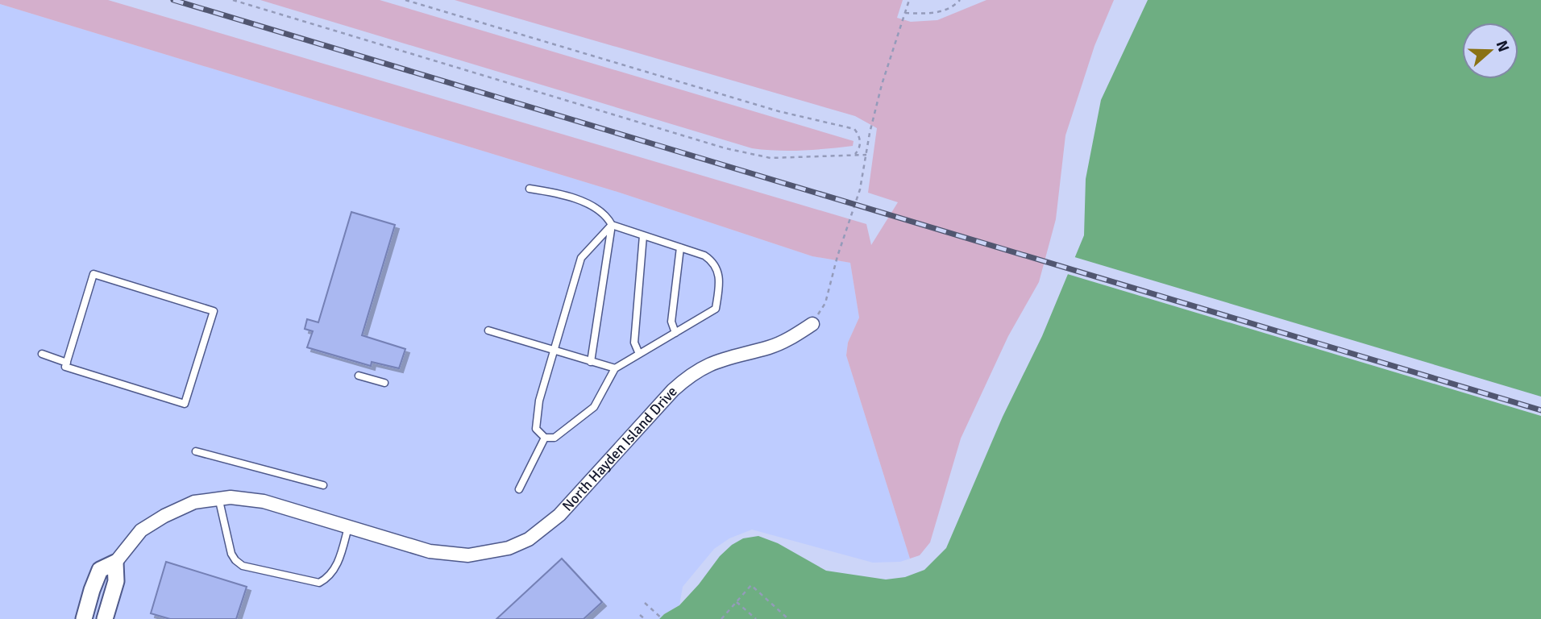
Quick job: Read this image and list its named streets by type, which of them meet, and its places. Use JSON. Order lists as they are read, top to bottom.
{
  "streets": {
    "street": ["North Hayden Island Drive"]
  },
  "north": "right"
}
